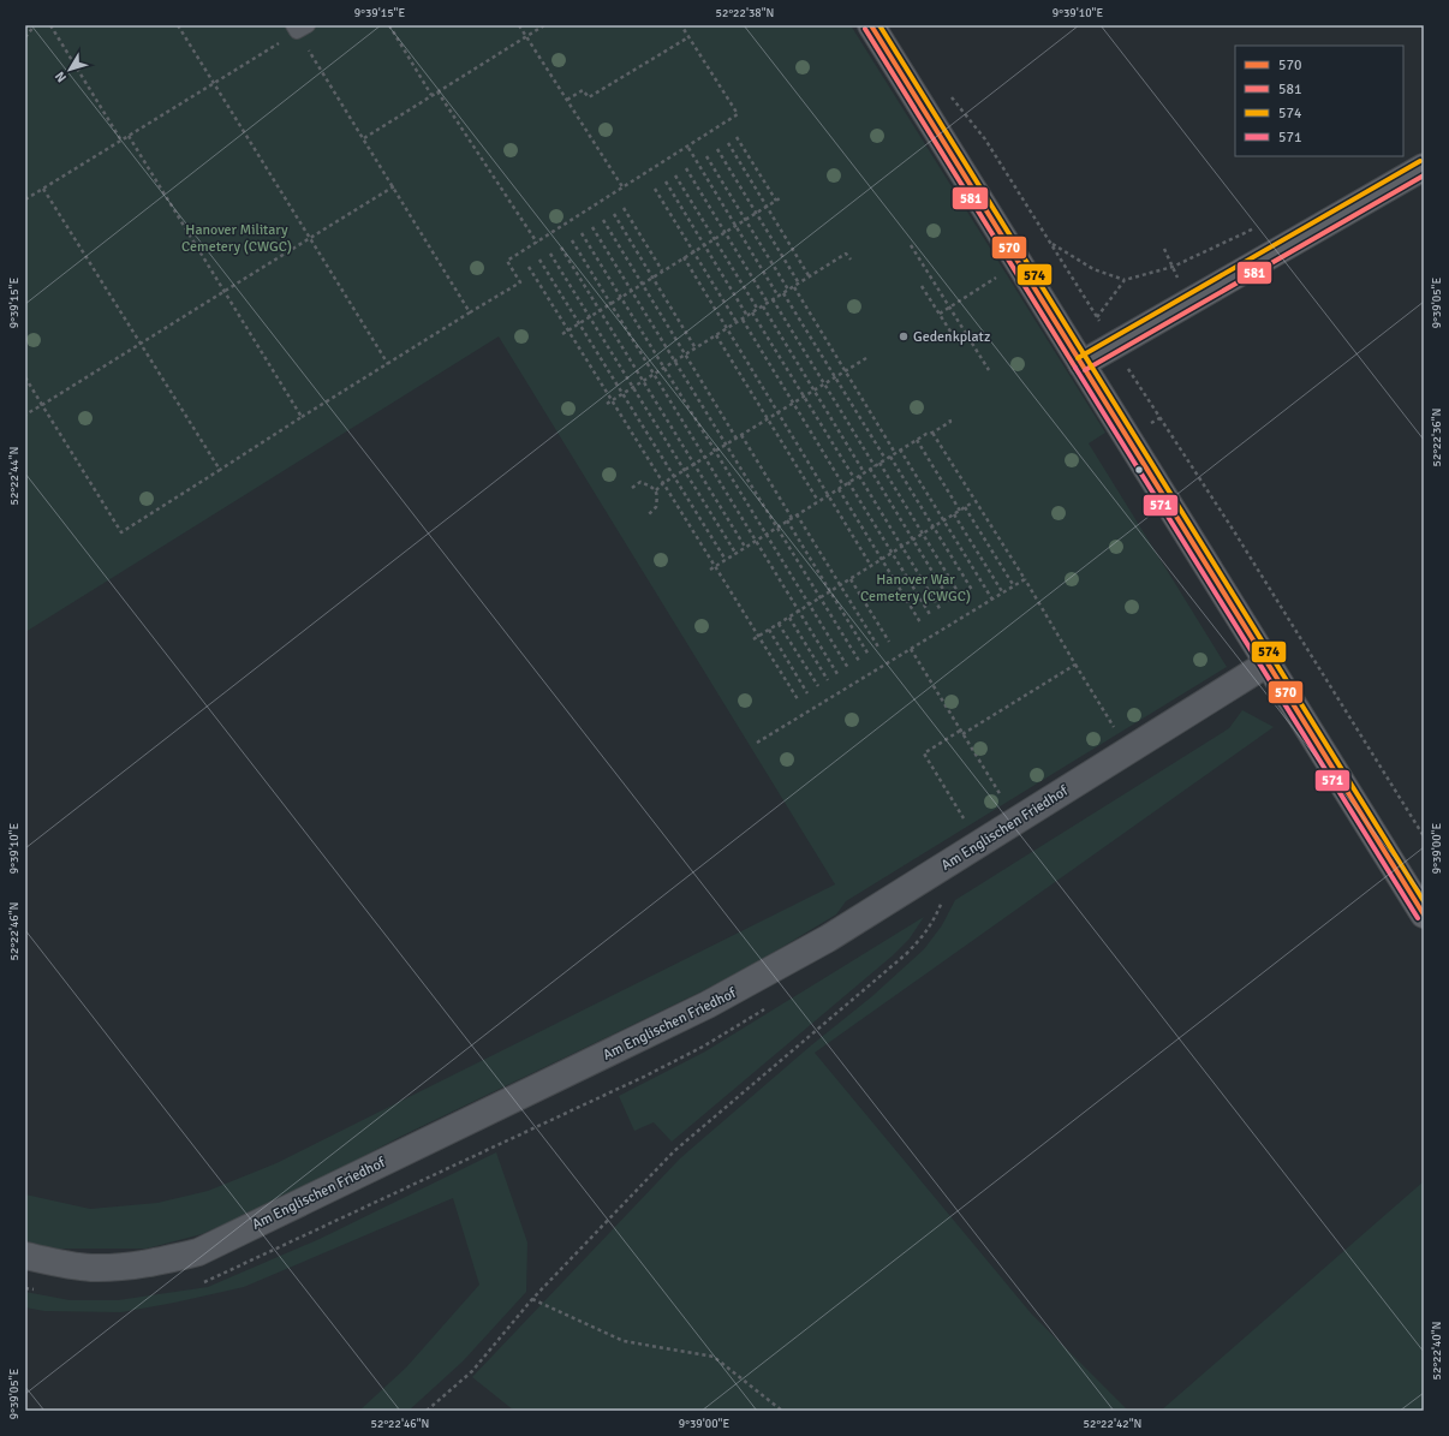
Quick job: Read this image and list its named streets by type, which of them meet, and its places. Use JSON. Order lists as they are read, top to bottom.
{
  "streets": {
    "street": ["Am Englischen Friedhof"]
  },
  "parks": ["Hanover Military Cemetery (CWGC)", "Hanover War Cemetery (CWGC)"],
  "places": ["Gedenkplatz"],
  "lines": [
    "transit line 570",
    "transit line 574",
    "transit line 581",
    "transit line 571"
  ],
  "legend": [
    "570",
    "581",
    "574",
    "571"
  ],
  "north": "bottom left",
  "coordinates": [
    "9°39'15\"E",
    "52°22'38\"N",
    "9°39'10\"E",
    "9°39'05\"E",
    "52°22'36\"N",
    "52°22'44\"N",
    "9°39'00\"E",
    "52°22'46\"N",
    "52°22'40\"N",
    "52°22'42\"N"
  ]
}
